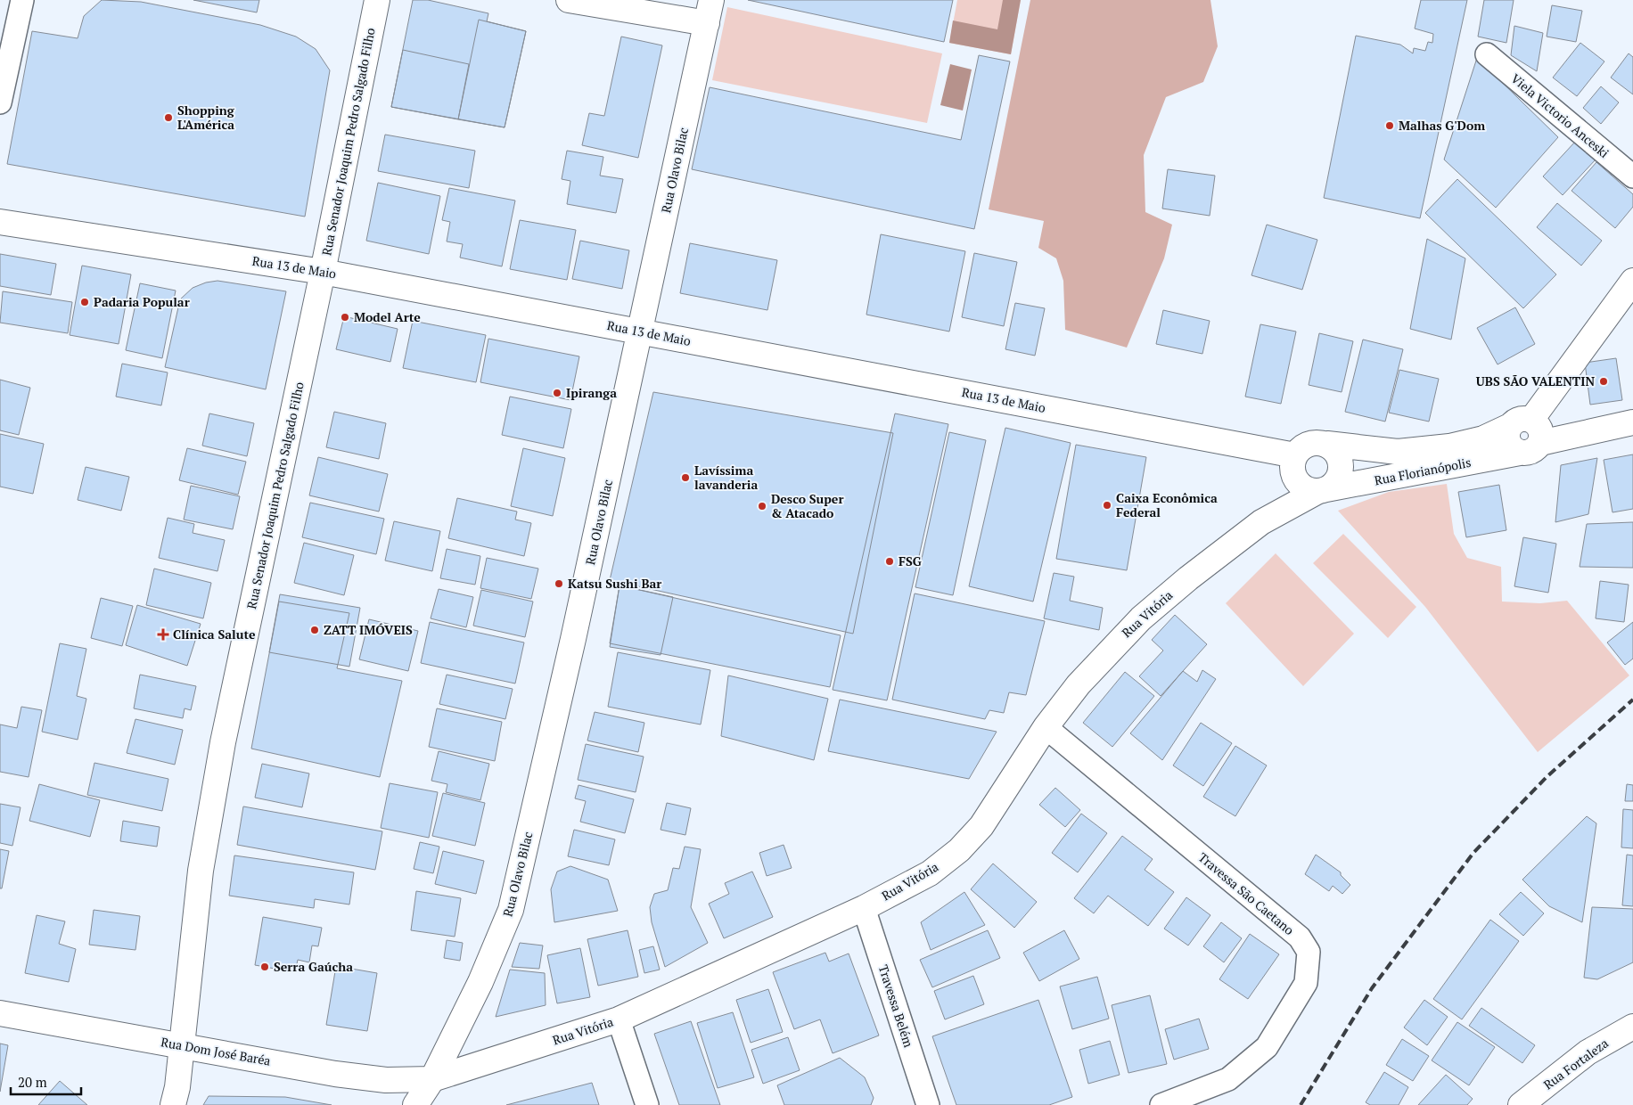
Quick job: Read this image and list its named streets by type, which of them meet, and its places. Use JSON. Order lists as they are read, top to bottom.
{
  "streets": {
    "main road": [
      "Rua Senador Joaquim Pedro Salgado Filho",
      "Rua Olavo Bilac",
      "Rua 13 de Maio",
      "Rua Florianópolis",
      "Rua Vitória",
      "Rua Dom José Baréa",
      "Rua Fortaleza"
    ],
    "street": ["Viela Victorio Anceski", "Travessa São Caetano", "Travessa Belém"]
  },
  "crossings": [
    ["Rua Senador Joaquim Pedro Salgado Filho", "Rua 13 de Maio"],
    ["Rua Senador Joaquim Pedro Salgado Filho", "Rua Dom José Baréa"],
    ["Rua Olavo Bilac", "Rua 13 de Maio"],
    ["Rua Olavo Bilac", "Rua Vitória"],
    ["Rua Olavo Bilac", "Rua Dom José Baréa"],
    ["Rua 13 de Maio", "Rua Florianópolis"],
    ["Rua 13 de Maio", "Rua Vitória"],
    ["Rua Florianópolis", "Rua Vitória"],
    ["Rua Vitória", "Travessa São Caetano"],
    ["Rua Vitória", "Travessa Belém"],
    ["Rua Vitória", "Rua Dom José Baréa"]
  ],
  "places": {
    "other": [
      "Shopping L'América",
      "Malhas G'Dom",
      "Padaria Popular",
      "Model Arte",
      "UBS SÃO VALENTIN",
      "Ipiranga",
      "Lavíssima lavanderia",
      "Caixa Econômica Federal",
      "Desco Super & Atacado",
      "FSG",
      "Katsu Sushi Bar",
      "ZATT IMÓVEIS",
      "Serra Gaúcha"
    ],
    "health": ["Clínica Salute"]
  },
  "scale_bar": "20 m"
}
